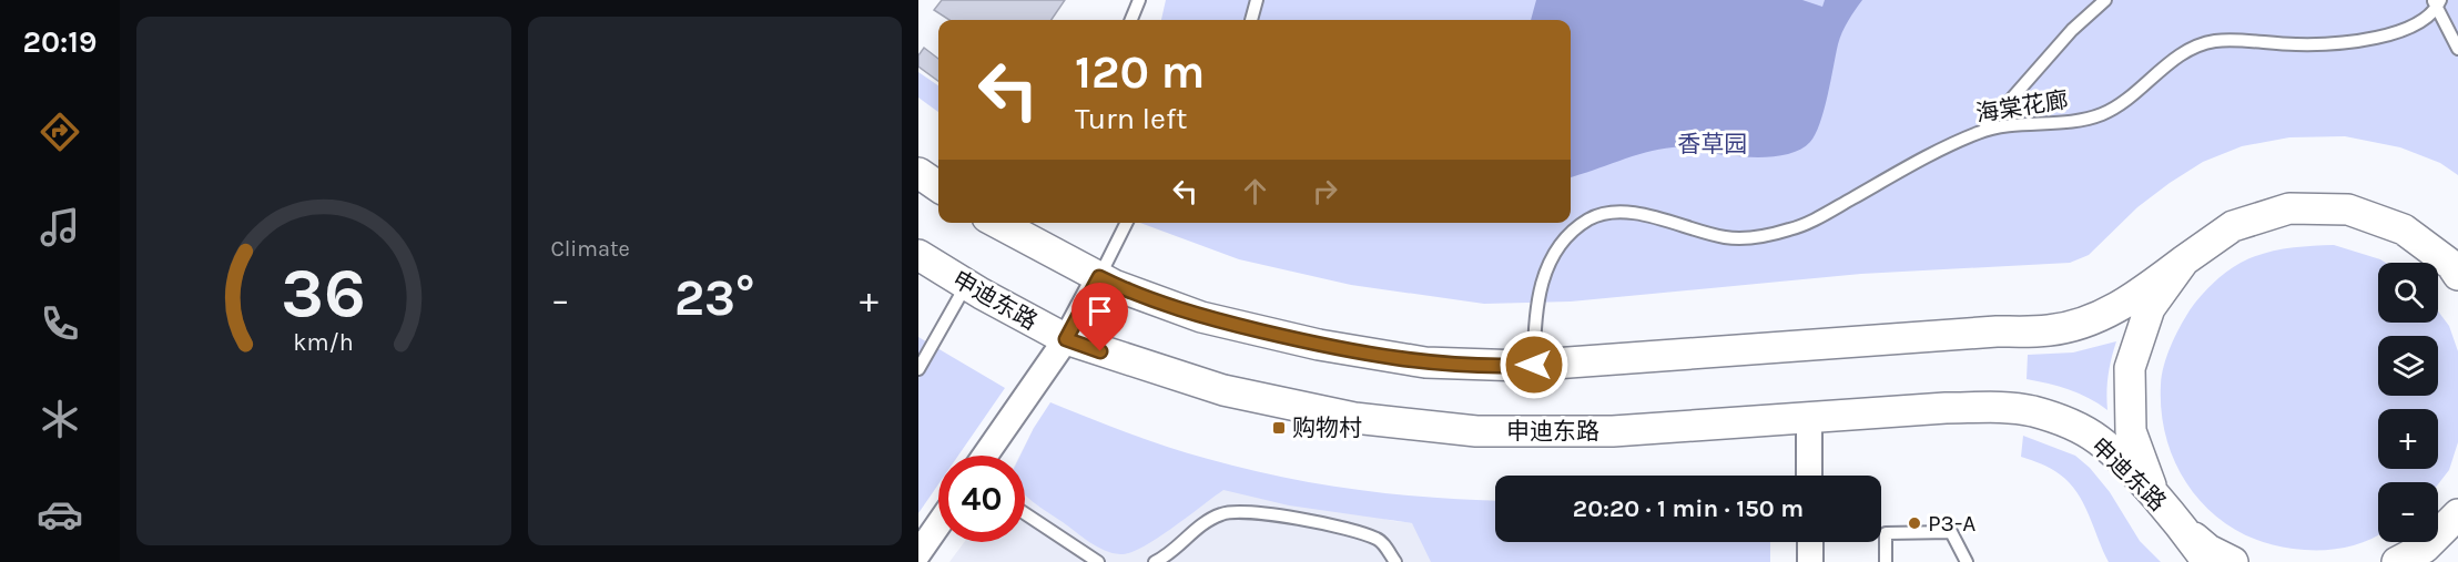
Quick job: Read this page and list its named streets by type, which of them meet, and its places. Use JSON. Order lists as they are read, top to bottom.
{
  "streets": {
    "street": ["申迪东路"],
    "lane": ["海棠花廊"]
  },
  "parks": ["香草园"],
  "places": {
    "transit": ["购物村"],
    "other": ["P3-A"]
  },
  "page": {
    "tabs": "20:19",
    "tile": "Climate",
    "turn": ["120 m", "Turn left"],
    "map_buttons": ["+", "−"],
    "heat": ["−", "23°", "+"],
    "limit": "40",
    "trip": "20:20 · 1 min · 150 m",
    "gauge": ["36", "km/h"]
  }
}
